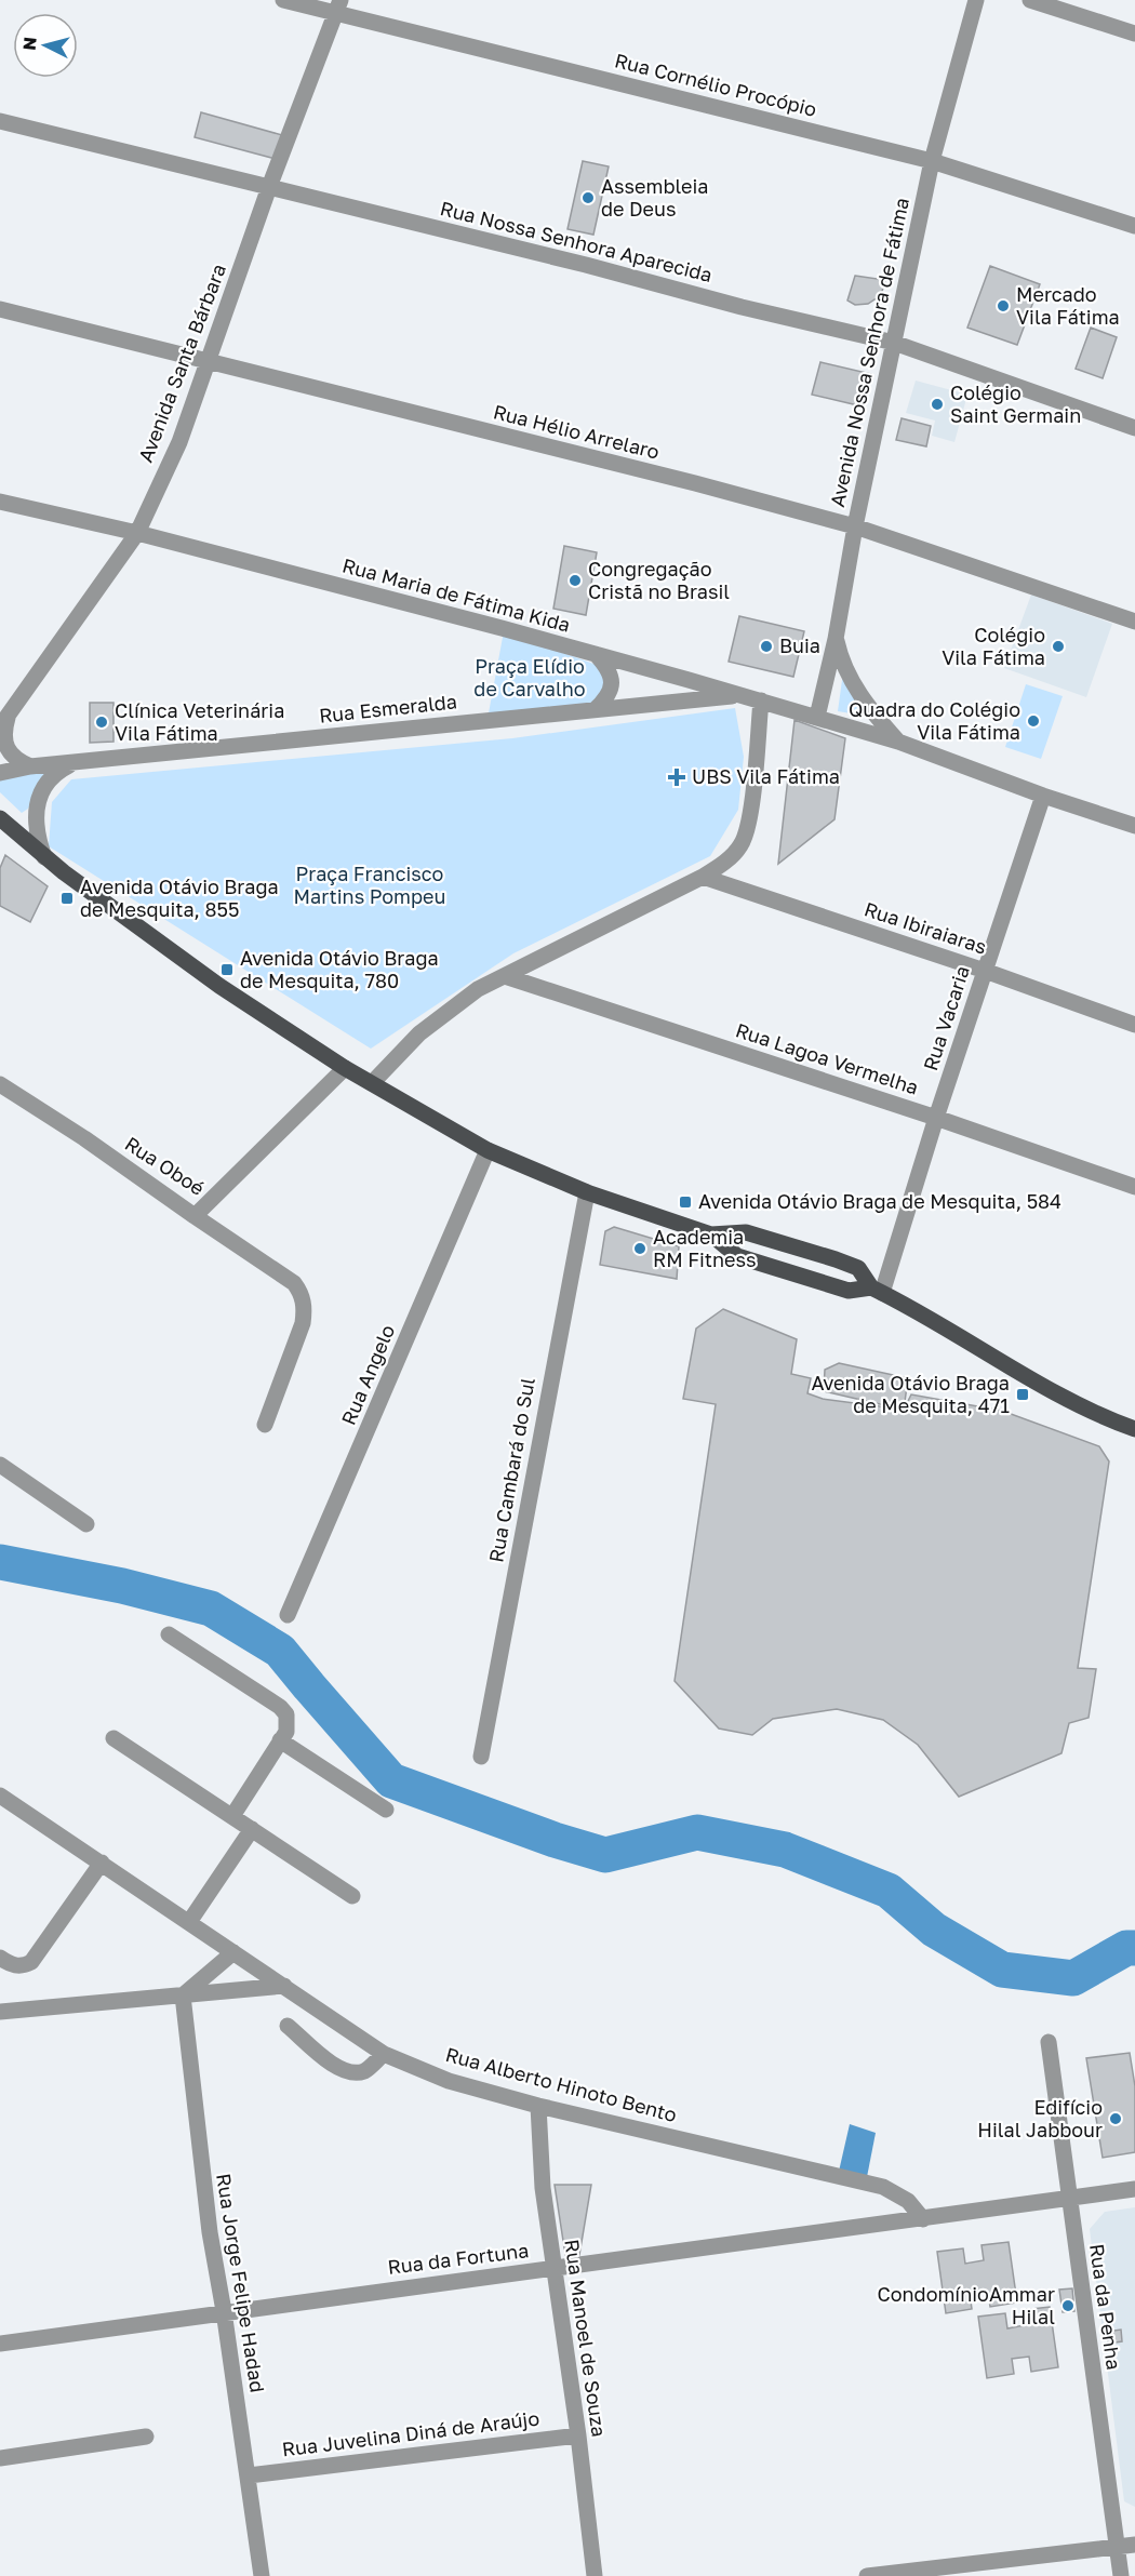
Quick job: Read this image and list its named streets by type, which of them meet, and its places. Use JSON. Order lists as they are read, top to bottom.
{
  "streets": {
    "street": [
      "Rua Cornélio Procópio",
      "Rua Nossa Senhora Aparecida",
      "Avenida Nossa Senhora de Fátima",
      "Avenida Santa Bárbara",
      "Rua Hélio Arrelaro",
      "Rua Maria de Fátima Kida",
      "Rua Esmeralda",
      "Rua Ibiraiaras",
      "Rua Vacaria",
      "Rua Lagoa Vermelha",
      "Rua Oboé",
      "Rua Angelo",
      "Rua Cambará do Sul",
      "Rua Alberto Hinoto Bento",
      "Rua da Fortuna",
      "Rua Jorge Felipe Hadad",
      "Rua da Penha",
      "Rua Manoel de Souza",
      "Rua Juvelina Diná de Araújo"
    ]
  },
  "crossings": [
    ["Rua Cornélio Procópio", "Avenida Nossa Senhora de Fátima"],
    ["Rua Cornélio Procópio", "Avenida Santa Bárbara"],
    ["Rua Nossa Senhora Aparecida", "Avenida Nossa Senhora de Fátima"],
    ["Rua Nossa Senhora Aparecida", "Avenida Santa Bárbara"],
    ["Avenida Nossa Senhora de Fátima", "Rua Hélio Arrelaro"],
    ["Avenida Nossa Senhora de Fátima", "Rua Maria de Fátima Kida"],
    ["Avenida Santa Bárbara", "Rua Hélio Arrelaro"],
    ["Avenida Santa Bárbara", "Rua Maria de Fátima Kida"],
    ["Avenida Santa Bárbara", "Rua Esmeralda"],
    ["Rua Maria de Fátima Kida", "Rua Esmeralda"],
    ["Rua Maria de Fátima Kida", "Rua Vacaria"],
    ["Rua Ibiraiaras", "Rua Vacaria"],
    ["Rua Vacaria", "Rua Lagoa Vermelha"],
    ["Rua Alberto Hinoto Bento", "Rua da Fortuna"],
    ["Rua Alberto Hinoto Bento", "Rua Manoel de Souza"],
    ["Rua da Fortuna", "Rua Jorge Felipe Hadad"],
    ["Rua da Fortuna", "Rua Manoel de Souza"],
    ["Rua Jorge Felipe Hadad", "Rua Juvelina Diná de Araújo"],
    ["Rua Manoel de Souza", "Rua Juvelina Diná de Araújo"]
  ],
  "parks": ["Praça Elídio de Carvalho", "Praça Francisco Martins Pompeu"],
  "places": {
    "other": [
      "Assembleia de Deus",
      "Mercado Vila Fátima",
      "Colégio Saint Germain",
      "Congregação Cristã no Brasil",
      "Buia",
      "Colégio Vila Fátima",
      "Quadra do Colégio Vila Fátima",
      "Clínica Veterinária Vila Fátima",
      "Academia RM Fitness",
      "Edifício Hilal Jabbour",
      "CondomínioAmmar Hilal"
    ],
    "health": ["UBS Vila Fátima"],
    "transit": [
      "Avenida Otávio Braga de Mesquita, 855",
      "Avenida Otávio Braga de Mesquita, 780",
      "Avenida Otávio Braga de Mesquita, 584",
      "Avenida Otávio Braga de Mesquita, 471"
    ]
  },
  "north": "left"
}
